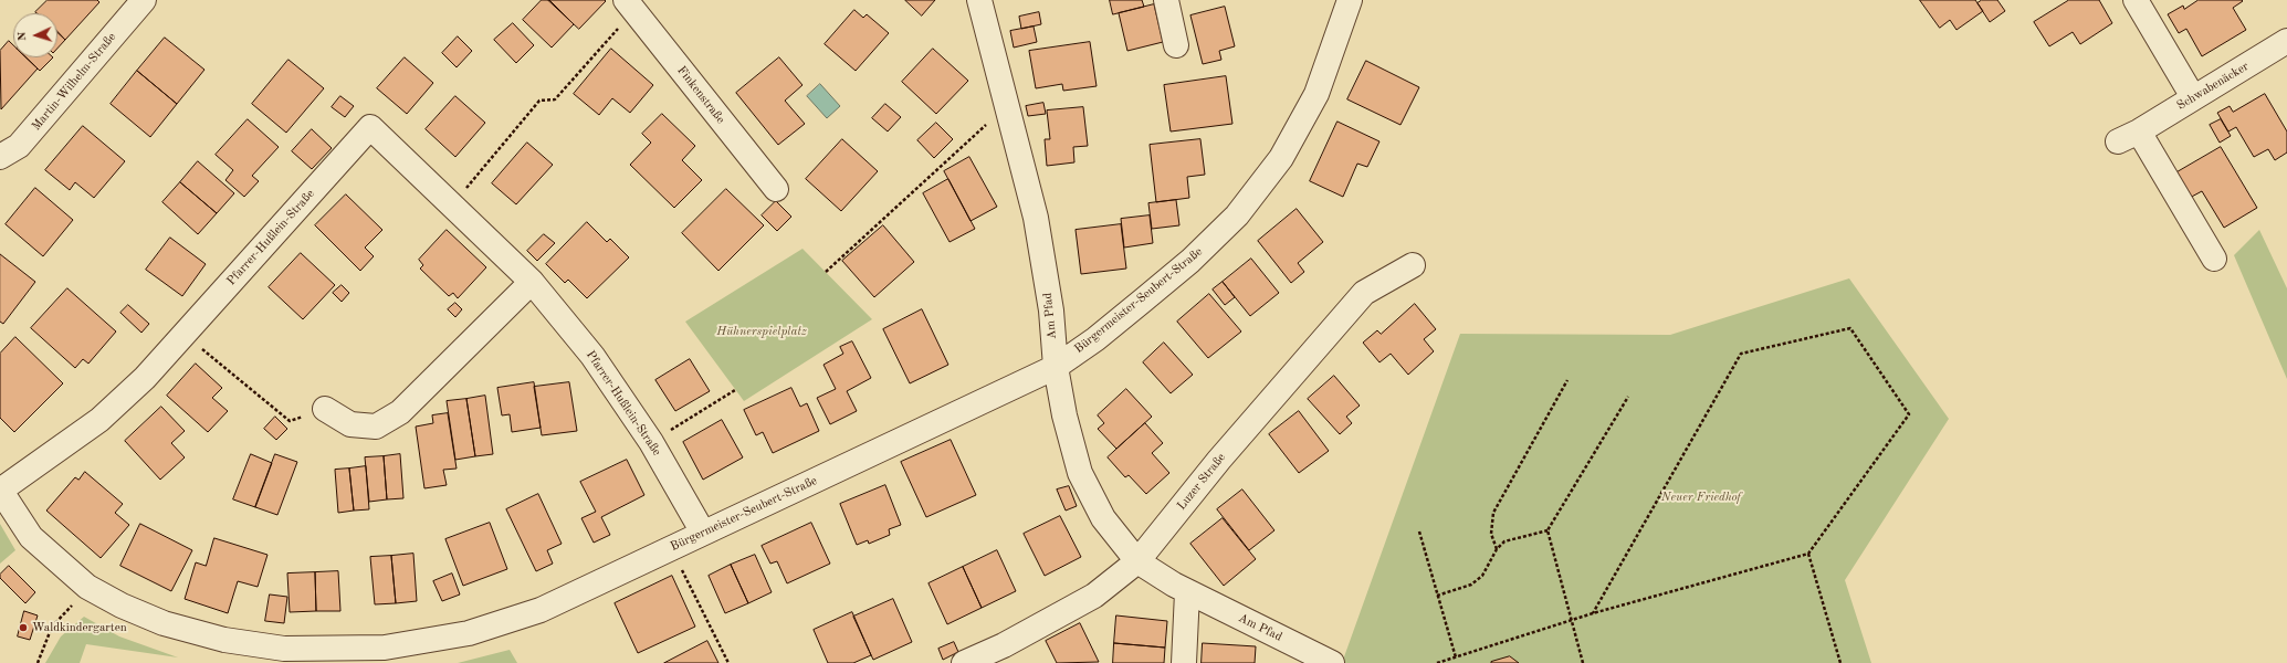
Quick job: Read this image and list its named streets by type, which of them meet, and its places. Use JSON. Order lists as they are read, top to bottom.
{
  "streets": {
    "street": [
      "Martin-Wilhelm-Straße",
      "Schwabenäcker",
      "Finkenstraße",
      "Pfarrer-Hußlein-Straße",
      "Bürgermeister-Seubert-Straße",
      "Am Pfad",
      "Luzer Straße"
    ]
  },
  "crossings": [
    ["Pfarrer-Hußlein-Straße", "Bürgermeister-Seubert-Straße"],
    ["Bürgermeister-Seubert-Straße", "Am Pfad"],
    ["Am Pfad", "Luzer Straße"]
  ],
  "parks": ["Hühnerspielplatz", "Neuer Friedhof"],
  "places": ["Waldkindergarten"],
  "north": "left"
}
